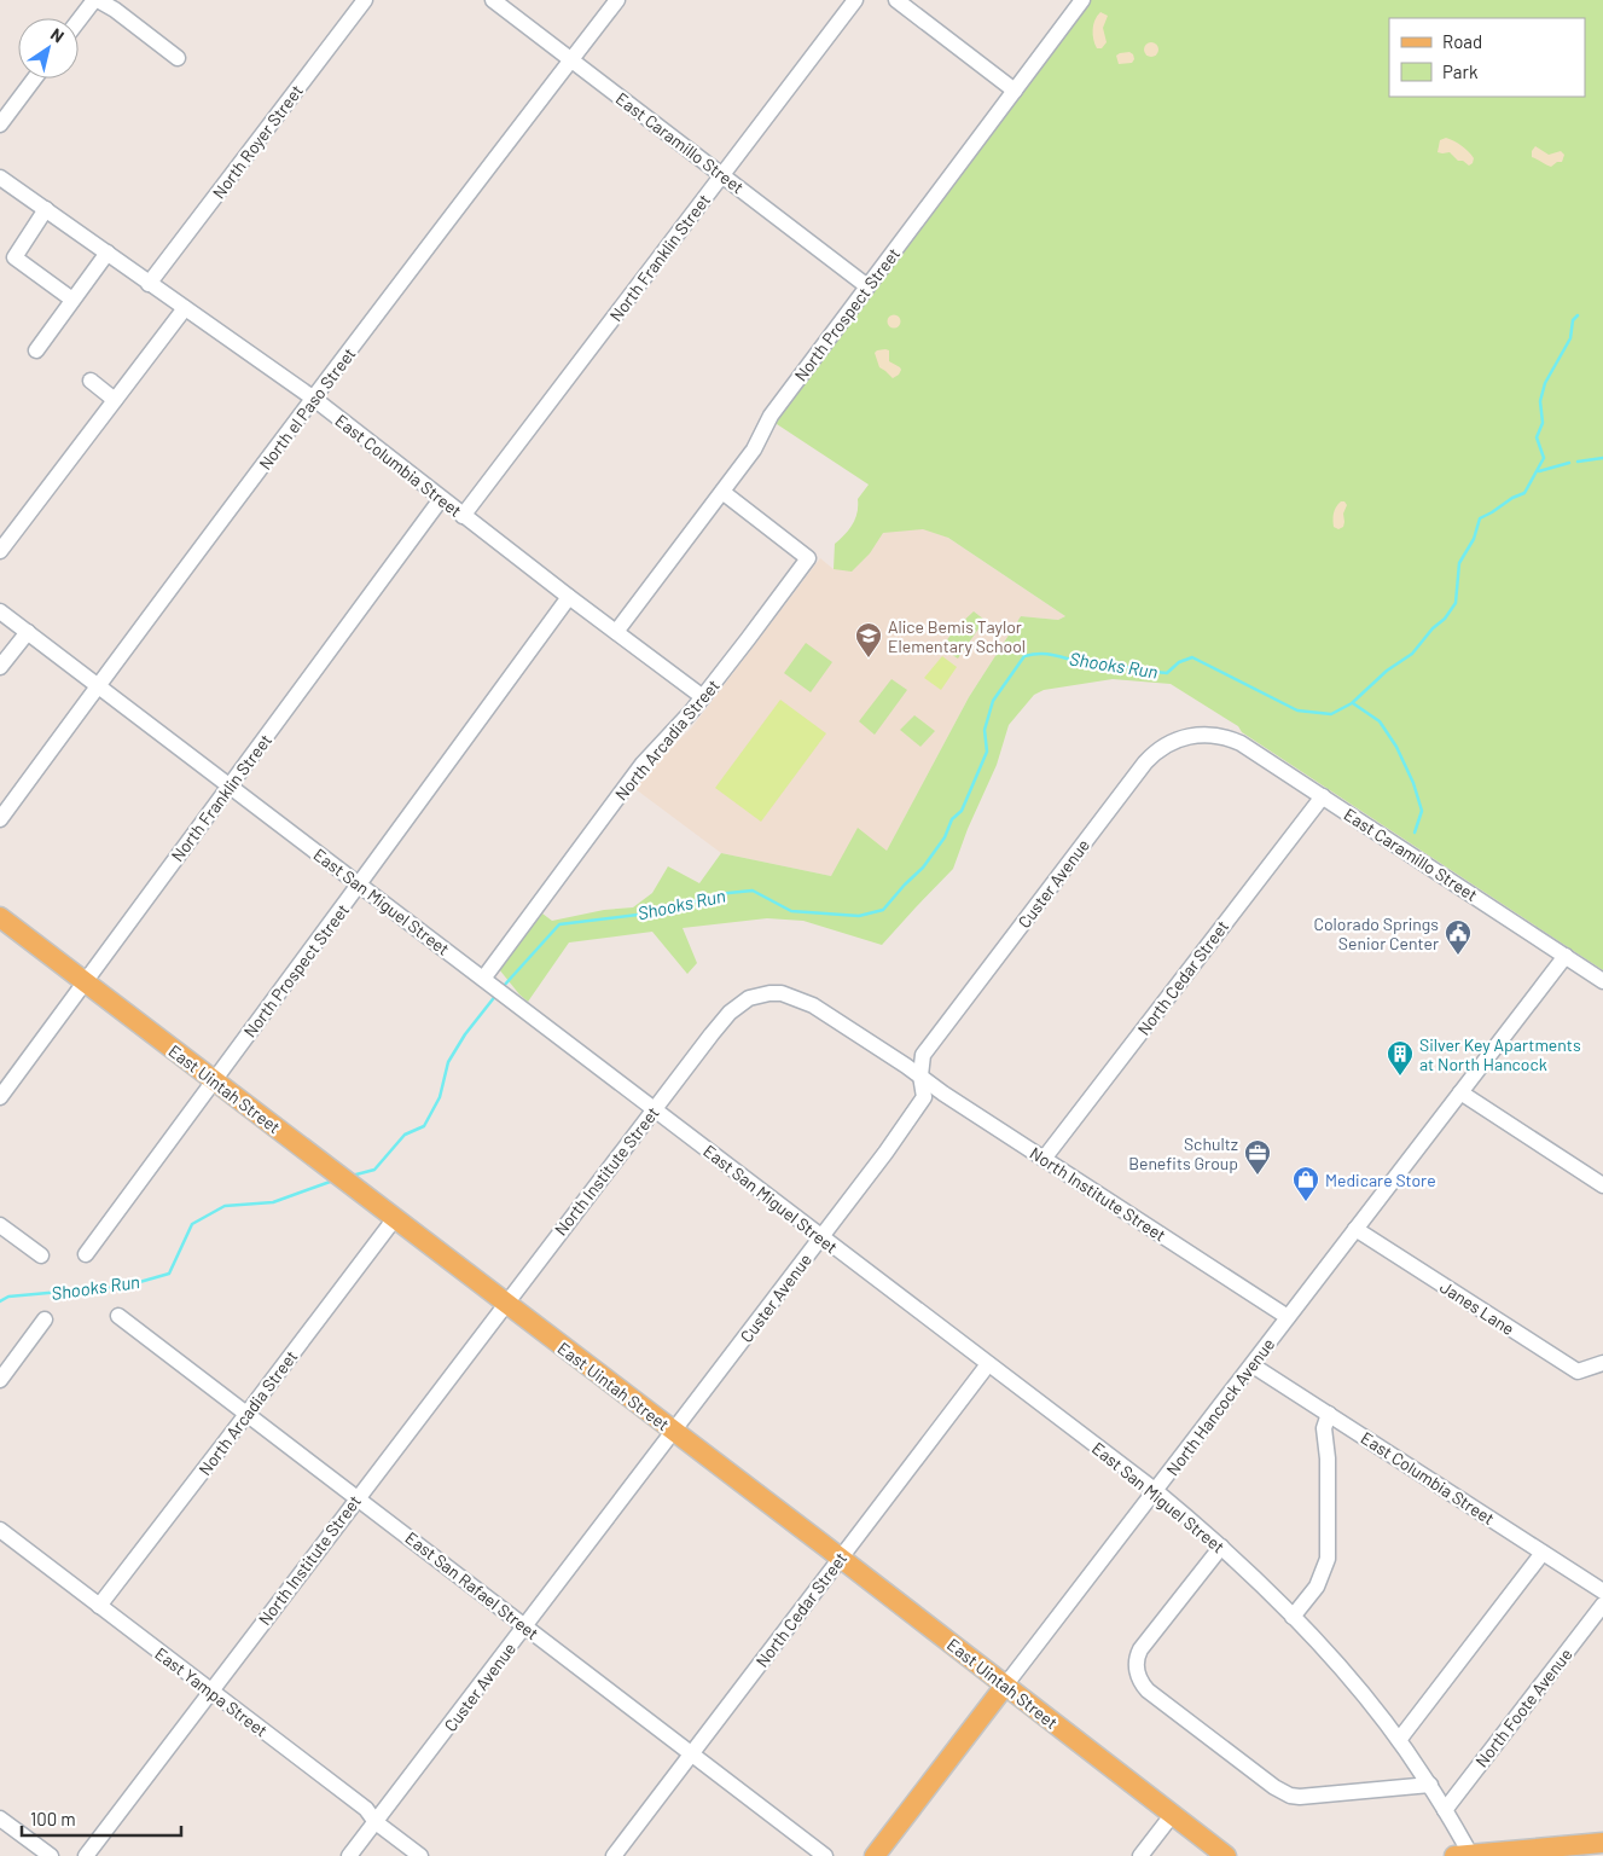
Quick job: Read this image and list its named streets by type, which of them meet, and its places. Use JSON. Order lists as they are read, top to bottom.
{
  "streets": {
    "main road": ["East Uintah Street", "North Hancock Avenue"],
    "street": [
      "North Royer Street",
      "East Caramillo Street",
      "North Franklin Street",
      "North Prospect Street",
      "North el Paso Street",
      "East Columbia Street",
      "North Arcadia Street",
      "Custer Avenue",
      "East San Miguel Street",
      "North Cedar Street",
      "North Institute Street",
      "Janes Lane",
      "East San Rafael Street",
      "East Yampa Street",
      "North Foote Avenue"
    ]
  },
  "crossings": [
    ["North Royer Street", "East Columbia Street"],
    ["East Caramillo Street", "North Franklin Street"],
    ["East Caramillo Street", "North Prospect Street"],
    ["East Caramillo Street", "North el Paso Street"],
    ["East Caramillo Street", "Custer Avenue"],
    ["East Caramillo Street", "North Cedar Street"],
    ["East Caramillo Street", "North Hancock Avenue"],
    ["North Franklin Street", "East Columbia Street"],
    ["North Franklin Street", "East San Miguel Street"],
    ["North Franklin Street", "East Uintah Street"],
    ["North Prospect Street", "East Columbia Street"],
    ["North Prospect Street", "North Arcadia Street"],
    ["North Prospect Street", "East San Miguel Street"],
    ["North Prospect Street", "East Uintah Street"],
    ["North el Paso Street", "East Columbia Street"],
    ["North el Paso Street", "East San Miguel Street"],
    ["East Columbia Street", "North Arcadia Street"],
    ["East Columbia Street", "North Hancock Avenue"],
    ["North Arcadia Street", "East San Miguel Street"],
    ["North Arcadia Street", "East Uintah Street"],
    ["North Arcadia Street", "East San Rafael Street"],
    ["North Arcadia Street", "East Yampa Street"],
    ["Custer Avenue", "East San Miguel Street"],
    ["Custer Avenue", "East Uintah Street"],
    ["Custer Avenue", "North Institute Street"],
    ["Custer Avenue", "East San Rafael Street"],
    ["Custer Avenue", "East Yampa Street"],
    ["East San Miguel Street", "North Cedar Street"],
    ["East San Miguel Street", "North Institute Street"],
    ["East San Miguel Street", "North Hancock Avenue"],
    ["East San Miguel Street", "North Foote Avenue"],
    ["North Cedar Street", "East Uintah Street"],
    ["North Cedar Street", "North Institute Street"],
    ["North Cedar Street", "East San Rafael Street"],
    ["East Uintah Street", "North Institute Street"],
    ["East Uintah Street", "North Hancock Avenue"],
    ["North Institute Street", "North Hancock Avenue"],
    ["North Institute Street", "East San Rafael Street"],
    ["North Institute Street", "East Yampa Street"],
    ["Janes Lane", "North Hancock Avenue"]
  ],
  "water": ["Shooks Run"],
  "places": {
    "school or university": ["Alice Bemis Taylor Elementary School"],
    "public building": ["Colorado Springs Senior Center"],
    "building": ["Silver Key Apartments at North Hancock"],
    "office": ["Schultz Benefits Group"],
    "shop": ["Medicare Store"]
  },
  "legend": ["Road", "Park"],
  "scale_bar": "100 m",
  "north": "top right"
}
